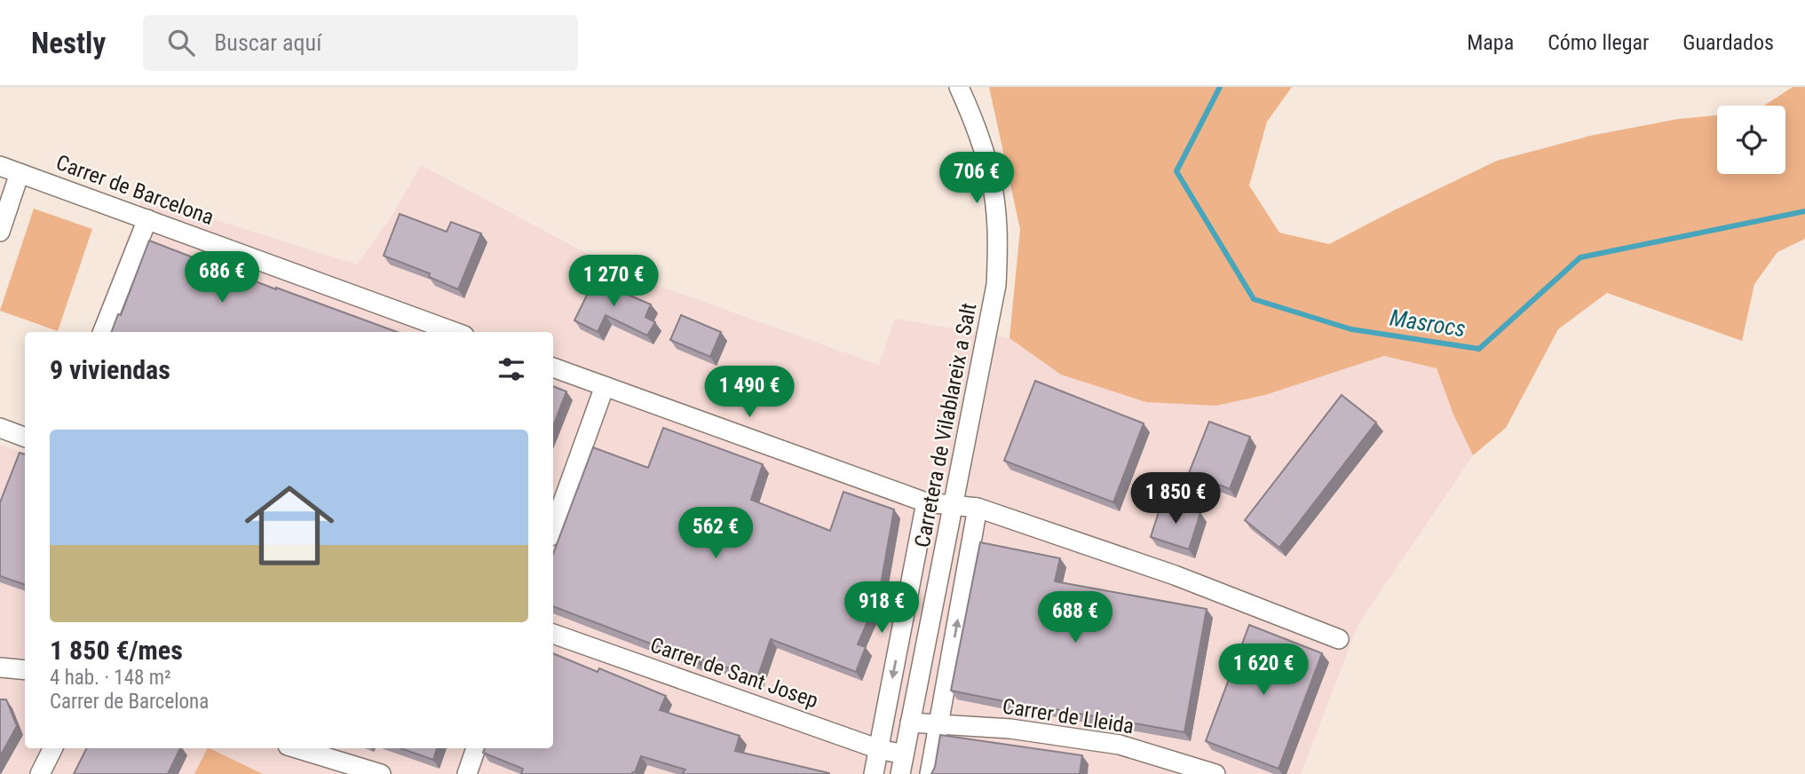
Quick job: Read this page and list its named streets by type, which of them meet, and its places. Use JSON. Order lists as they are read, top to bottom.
{
  "streets": {
    "street": [
      "Carrer de Barcelona",
      "Carretera de Vilablareix a Salt",
      "Carrer de Sant Josep",
      "Carrer de Lleida"
    ]
  },
  "crossings": [
    ["Carretera de Vilablareix a Salt", "Carrer de Sant Josep"],
    ["Carretera de Vilablareix a Salt", "Carrer de Lleida"]
  ],
  "water": ["Masrocs"],
  "page": {
    "header": "Nestly",
    "search": "Buscar aquí",
    "nav": ["Mapa", "Cómo llegar", "Guardados"],
    "price": [
      "706 €",
      "686 €",
      "1 270 €",
      "1 490 €",
      "1 850 €",
      "562 €",
      "918 €",
      "688 €",
      "1 620 €"
    ],
    "heading": "9 viviendas",
    "list": [
      {
        "name": "1 850 €/mes",
        "note": "4 hab. · 148 m² · Carrer de Barcelona"
      }
    ]
  }
}
